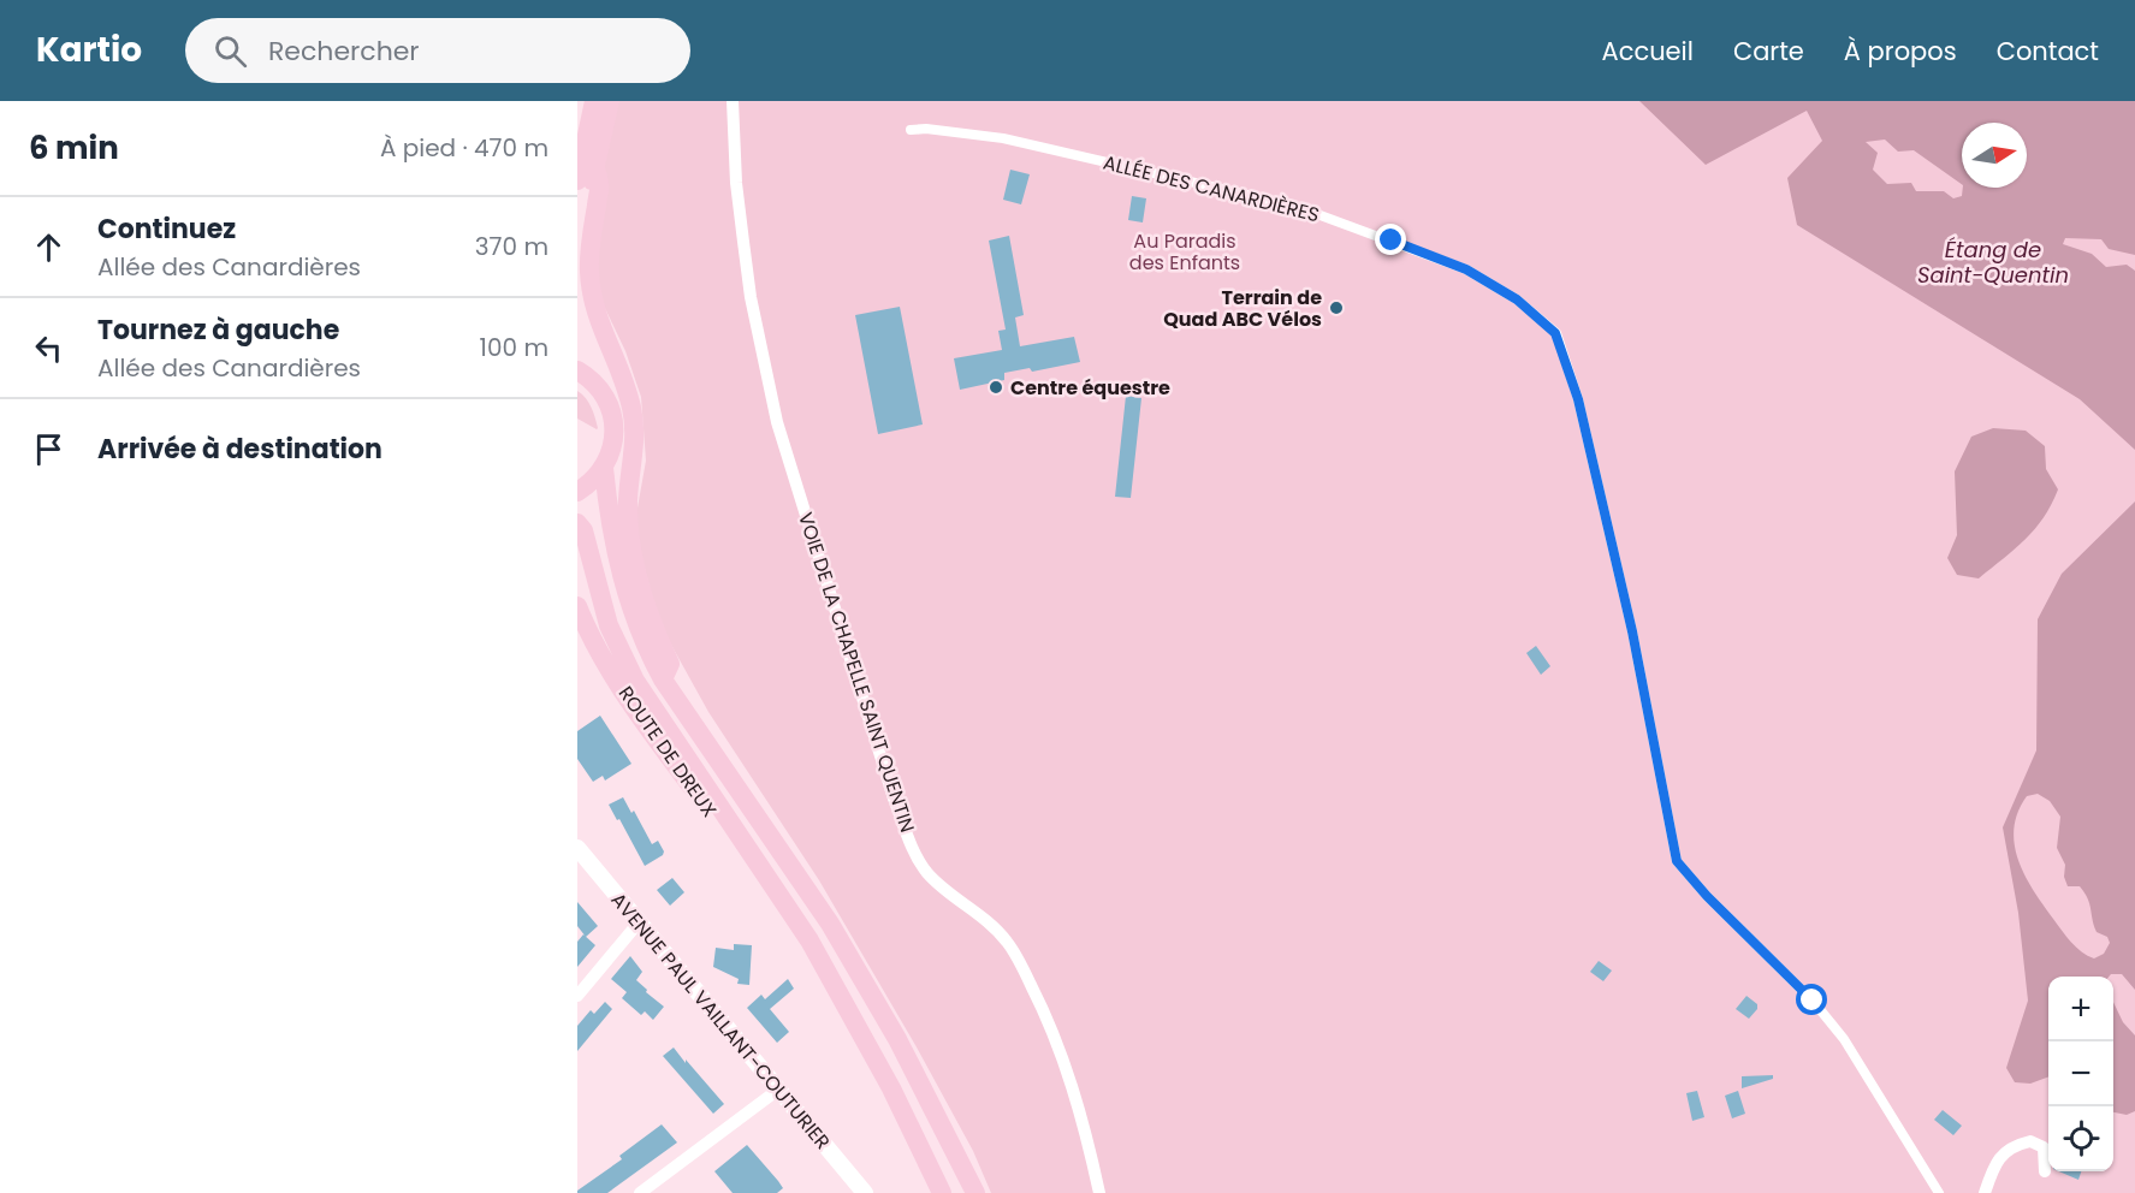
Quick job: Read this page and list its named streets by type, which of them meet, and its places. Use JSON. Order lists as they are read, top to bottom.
{
  "streets": {
    "main road": ["ROUTE DE DREUX"],
    "street": ["ALLÉE DES CANARDIÈRES", "VOIE DE LA CHAPELLE SAINT QUENTIN", "AVENUE PAUL VAILLANT-COUTURIER"]
  },
  "water": ["Étang de Saint-Quentin"],
  "parks": ["Au Paradis des Enfants"],
  "places": ["Terrain de Quad ABC Vélos", "Centre équestre"],
  "north": "right",
  "page": {
    "header": "Kartio",
    "search": "Rechercher",
    "nav": [
      "Accueil",
      "Carte",
      "À propos",
      "Contact"
    ],
    "heading": ["6 min", "À pied · 470 m"],
    "list": [
      ["Continuez", "Allée des Canardières", "370 m"],
      ["Tournez à gauche", "Allée des Canardières", "100 m"],
      "Arrivée à destination"
    ],
    "map_buttons": ["+", "−"]
  }
}
